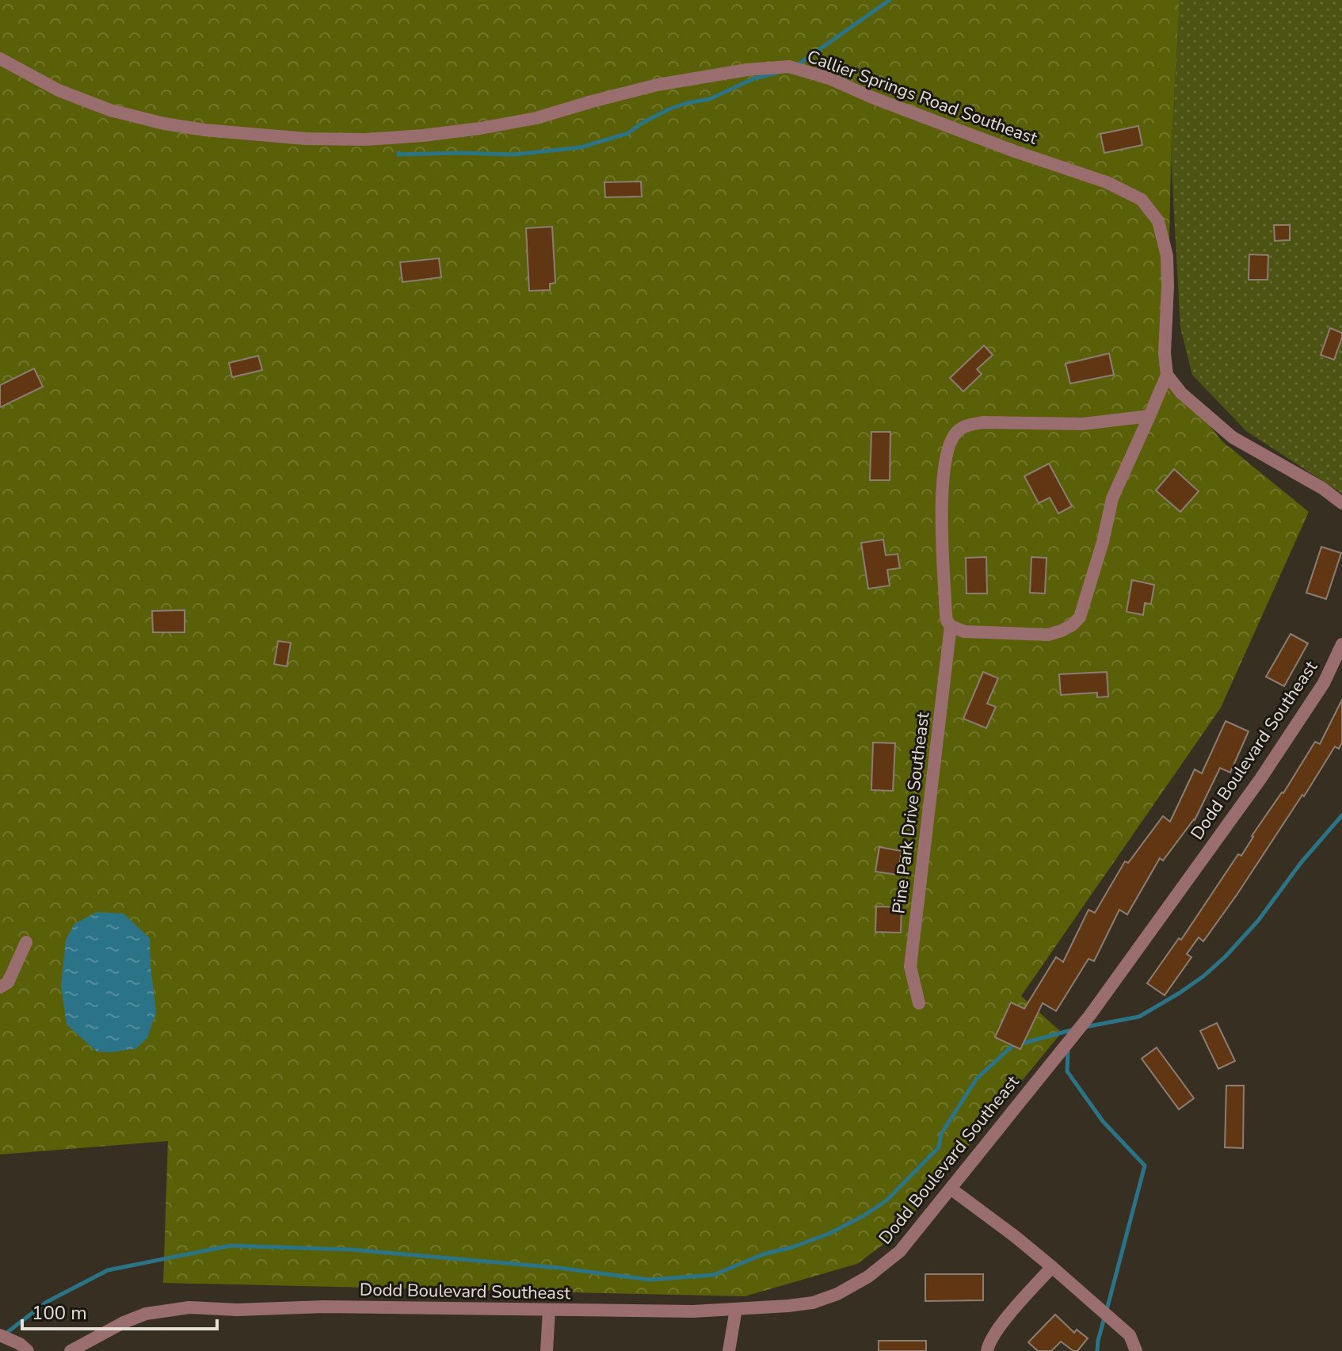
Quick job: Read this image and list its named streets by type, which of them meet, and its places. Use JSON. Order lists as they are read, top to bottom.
{
  "streets": {
    "street": ["Callier Springs Road Southeast", "Dodd Boulevard Southeast", "Pine Park Drive Southeast"]
  },
  "scale_bar": "100 m"
}
